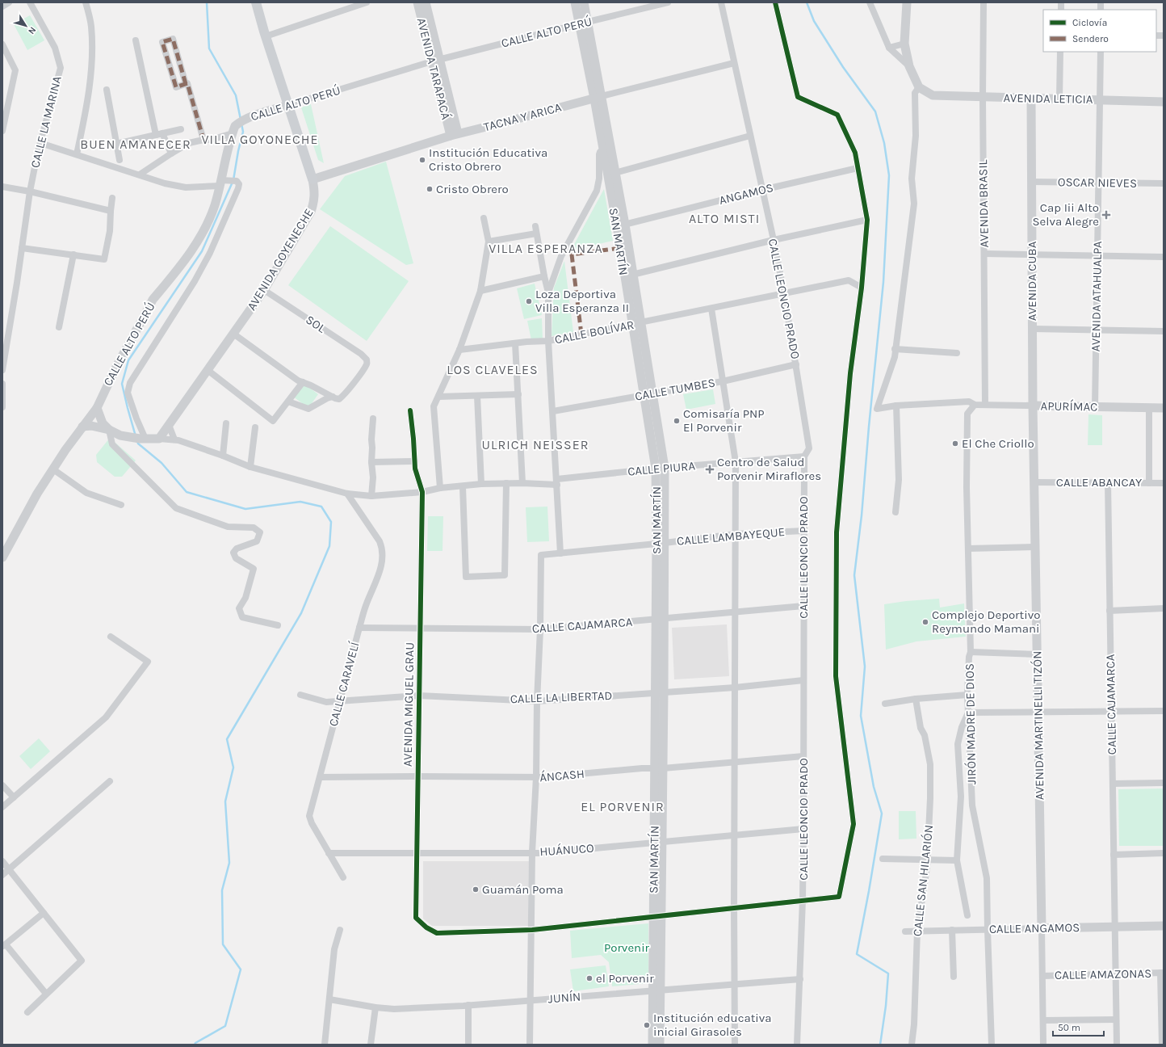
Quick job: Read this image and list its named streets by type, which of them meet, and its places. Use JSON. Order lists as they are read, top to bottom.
{
  "streets": {
    "main road": ["AVENIDA GOYENECHE"],
    "street": [
      "CALLE ALTO PERÚ",
      "AVENIDA TARAPACÁ",
      "AVENIDA LETICIA",
      "TACNA Y ARICA",
      "CALLE LA MARINA",
      "OSCAR NIEVES",
      "ANGAMOS",
      "AVENIDA BRASIL",
      "SAN MARTÍN",
      "AVENIDA CUBA",
      "AVENIDA ATAHUALPA",
      "CALLE LEONCIO PRADO",
      "SOL",
      "CALLE BOLÍVAR",
      "CALLE TUMBES",
      "APURÍMAC",
      "CALLE PIURA",
      "CALLE ABANCAY",
      "CALLE LAMBAYEQUE",
      "CALLE CAJAMARCA",
      "CALLE CARAVELÍ",
      "CALLE LA LIBERTAD",
      "AVENIDA MIGUEL GRAU",
      "JIRÓN MADRE DE DIOS",
      "AVENIDA MARTINELLI TIZÓN",
      "ÁNCASH",
      "HUÁNUCO",
      "CALLE SAN HILARIÓN",
      "CALLE ANGAMOS",
      "CALLE AMAZONAS",
      "JUNÍN"
    ]
  },
  "crossings": [
    ["CALLE ALTO PERÚ", "AVENIDA TARAPACÁ"],
    ["CALLE ALTO PERÚ", "SAN MARTÍN"],
    ["CALLE ALTO PERÚ", "AVENIDA GOYENECHE"],
    ["AVENIDA TARAPACÁ", "TACNA Y ARICA"],
    ["AVENIDA LETICIA", "AVENIDA BRASIL"],
    ["AVENIDA LETICIA", "AVENIDA CUBA"],
    ["AVENIDA LETICIA", "AVENIDA ATAHUALPA"],
    ["TACNA Y ARICA", "SAN MARTÍN"],
    ["TACNA Y ARICA", "AVENIDA GOYENECHE"],
    ["TACNA Y ARICA", "CALLE LEONCIO PRADO"],
    ["OSCAR NIEVES", "AVENIDA CUBA"],
    ["OSCAR NIEVES", "AVENIDA ATAHUALPA"],
    ["ANGAMOS", "SAN MARTÍN"],
    ["ANGAMOS", "CALLE LEONCIO PRADO"],
    ["AVENIDA BRASIL", "APURÍMAC"],
    ["SAN MARTÍN", "CALLE BOLÍVAR"],
    ["SAN MARTÍN", "CALLE TUMBES"],
    ["SAN MARTÍN", "CALLE PIURA"],
    ["SAN MARTÍN", "CALLE LAMBAYEQUE"],
    ["SAN MARTÍN", "CALLE CAJAMARCA"],
    ["SAN MARTÍN", "CALLE LA LIBERTAD"],
    ["SAN MARTÍN", "ÁNCASH"],
    ["SAN MARTÍN", "HUÁNUCO"],
    ["SAN MARTÍN", "JUNÍN"],
    ["AVENIDA GOYENECHE", "SOL"],
    ["AVENIDA GOYENECHE", "CALLE PIURA"],
    ["AVENIDA CUBA", "APURÍMAC"],
    ["AVENIDA CUBA", "AVENIDA MARTINELLI TIZÓN"],
    ["AVENIDA ATAHUALPA", "APURÍMAC"],
    ["CALLE LEONCIO PRADO", "CALLE BOLÍVAR"],
    ["CALLE LEONCIO PRADO", "CALLE TUMBES"],
    ["CALLE LEONCIO PRADO", "CALLE PIURA"],
    ["CALLE LEONCIO PRADO", "CALLE LAMBAYEQUE"],
    ["CALLE LEONCIO PRADO", "CALLE CAJAMARCA"],
    ["CALLE LEONCIO PRADO", "CALLE LA LIBERTAD"],
    ["CALLE LEONCIO PRADO", "ÁNCASH"],
    ["CALLE LEONCIO PRADO", "HUÁNUCO"],
    ["CALLE LEONCIO PRADO", "JUNÍN"],
    ["APURÍMAC", "JIRÓN MADRE DE DIOS"],
    ["APURÍMAC", "AVENIDA MARTINELLI TIZÓN"],
    ["CALLE PIURA", "CALLE CARAVELÍ"],
    ["CALLE PIURA", "AVENIDA MIGUEL GRAU"],
    ["CALLE ABANCAY", "CALLE CAJAMARCA"],
    ["CALLE ABANCAY", "AVENIDA MARTINELLI TIZÓN"],
    ["CALLE LAMBAYEQUE", "CALLE CAJAMARCA"],
    ["CALLE CAJAMARCA", "CALLE CARAVELÍ"],
    ["CALLE CAJAMARCA", "AVENIDA MIGUEL GRAU"],
    ["CALLE CAJAMARCA", "CALLE ANGAMOS"],
    ["CALLE CAJAMARCA", "CALLE AMAZONAS"],
    ["CALLE CARAVELÍ", "CALLE LA LIBERTAD"],
    ["CALLE CARAVELÍ", "ÁNCASH"],
    ["CALLE CARAVELÍ", "HUÁNUCO"],
    ["CALLE LA LIBERTAD", "AVENIDA MIGUEL GRAU"],
    ["AVENIDA MIGUEL GRAU", "ÁNCASH"],
    ["AVENIDA MIGUEL GRAU", "HUÁNUCO"],
    ["JIRÓN MADRE DE DIOS", "CALLE ANGAMOS"],
    ["AVENIDA MARTINELLI TIZÓN", "CALLE ANGAMOS"],
    ["AVENIDA MARTINELLI TIZÓN", "CALLE AMAZONAS"],
    ["CALLE SAN HILARIÓN", "CALLE ANGAMOS"]
  ],
  "districts": [
    "VILLA GOYONECHE",
    "BUEN AMANECER",
    "ALTO MISTI",
    "VILLA ESPERANZA",
    "LOS CLAVELES",
    "ULRICH NEISSER",
    "EL PORVENIR"
  ],
  "parks": ["Porvenir"],
  "places": {
    "other": [
      "Institución Educativa Cristo Obrero",
      "Cristo Obrero",
      "Loza Deportiva Villa Esperanza II",
      "Comisaría PNP El Porvenir",
      "El Che Criollo",
      "Complejo Deportivo Reymundo Mamani",
      "Guamán Poma",
      "el Porvenir",
      "Institución educativa inicial Girasoles"
    ],
    "health": ["Cap Iii Alto Selva Alegre", "Centro de Salud Porvenir Miraflores"]
  },
  "legend": ["Ciclovía", "Sendero"],
  "scale_bar": "50 m",
  "north": "bottom right"
}
